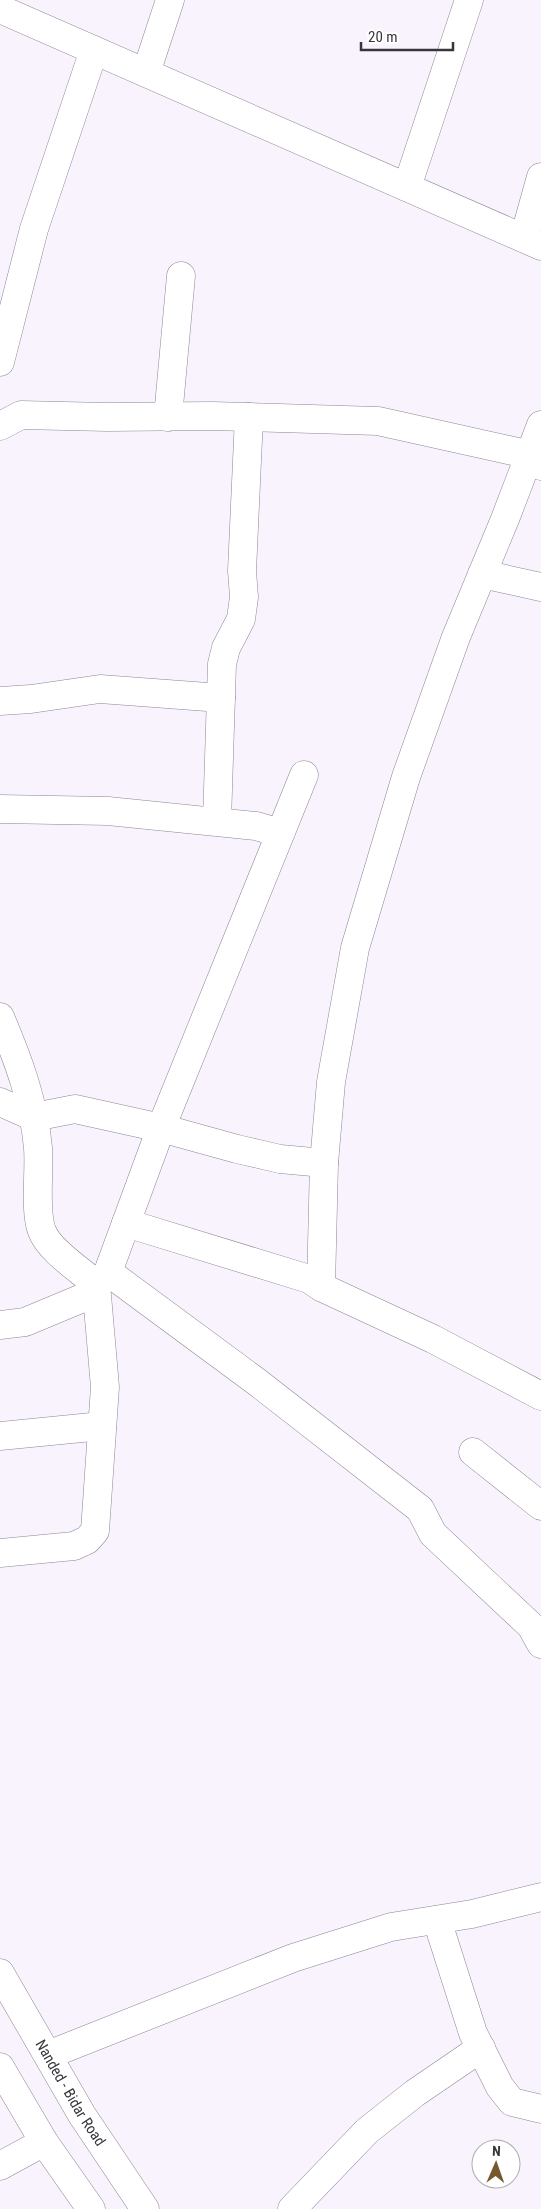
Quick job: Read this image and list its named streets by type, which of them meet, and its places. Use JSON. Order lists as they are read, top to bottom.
{
  "streets": {
    "street": ["Nanded - Bidar Road"]
  },
  "scale_bar": "20 m",
  "north": "top"
}
